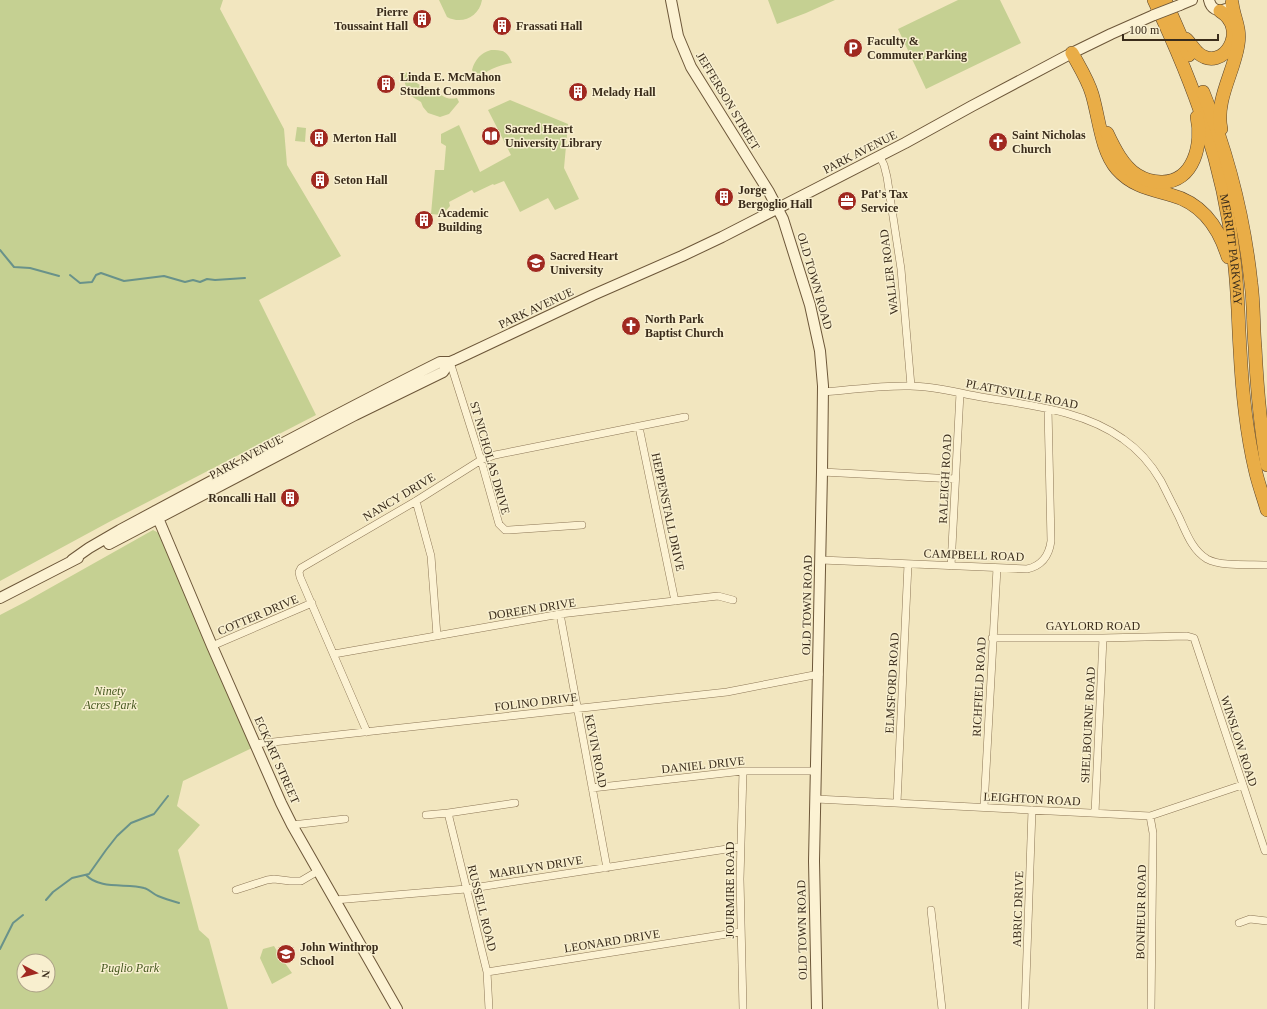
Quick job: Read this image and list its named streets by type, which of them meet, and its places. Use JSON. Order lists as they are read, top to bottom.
{
  "streets": {
    "highway": ["MERRITT PARKWAY"],
    "main road": [
      "JEFFERSON STREET",
      "PARK AVENUE",
      "OLD TOWN ROAD",
      "ECKART STREET"
    ],
    "street": [
      "WALLER ROAD",
      "PLATTSVILLE ROAD",
      "ST NICHOLAS DRIVE",
      "RALEIGH ROAD",
      "NANCY DRIVE",
      "HEPPENSTALL DRIVE",
      "CAMPBELL ROAD",
      "DOREEN DRIVE",
      "COTTER DRIVE",
      "GAYLORD ROAD",
      "ELMSFORD ROAD",
      "RICHFIELD ROAD",
      "FOLINO DRIVE",
      "SHELBOURNE ROAD",
      "WINSLOW ROAD",
      "KEVIN ROAD",
      "DANIEL DRIVE",
      "LEIGHTON ROAD",
      "MARILYN DRIVE",
      "JOURMIRE ROAD",
      "RUSSELL ROAD",
      "ABRIC DRIVE",
      "BONHEUR ROAD",
      "LEONARD DRIVE"
    ]
  },
  "crossings": [
    ["JEFFERSON STREET", "PARK AVENUE"],
    ["JEFFERSON STREET", "OLD TOWN ROAD"],
    ["PARK AVENUE", "WALLER ROAD"],
    ["PARK AVENUE", "OLD TOWN ROAD"],
    ["PARK AVENUE", "ST NICHOLAS DRIVE"],
    ["PARK AVENUE", "ECKART STREET"],
    ["WALLER ROAD", "PLATTSVILLE ROAD"],
    ["OLD TOWN ROAD", "PLATTSVILLE ROAD"],
    ["OLD TOWN ROAD", "CAMPBELL ROAD"],
    ["OLD TOWN ROAD", "FOLINO DRIVE"],
    ["OLD TOWN ROAD", "DANIEL DRIVE"],
    ["OLD TOWN ROAD", "LEIGHTON ROAD"],
    ["PLATTSVILLE ROAD", "RALEIGH ROAD"],
    ["PLATTSVILLE ROAD", "CAMPBELL ROAD"],
    ["ST NICHOLAS DRIVE", "NANCY DRIVE"],
    ["RALEIGH ROAD", "CAMPBELL ROAD"],
    ["NANCY DRIVE", "HEPPENSTALL DRIVE"],
    ["NANCY DRIVE", "DOREEN DRIVE"],
    ["NANCY DRIVE", "COTTER DRIVE"],
    ["NANCY DRIVE", "FOLINO DRIVE"],
    ["HEPPENSTALL DRIVE", "DOREEN DRIVE"],
    ["CAMPBELL ROAD", "ELMSFORD ROAD"],
    ["CAMPBELL ROAD", "RICHFIELD ROAD"],
    ["DOREEN DRIVE", "KEVIN ROAD"],
    ["COTTER DRIVE", "ECKART STREET"],
    ["GAYLORD ROAD", "RICHFIELD ROAD"],
    ["GAYLORD ROAD", "SHELBOURNE ROAD"],
    ["GAYLORD ROAD", "WINSLOW ROAD"],
    ["ELMSFORD ROAD", "LEIGHTON ROAD"],
    ["RICHFIELD ROAD", "LEIGHTON ROAD"],
    ["FOLINO DRIVE", "KEVIN ROAD"],
    ["FOLINO DRIVE", "ECKART STREET"],
    ["SHELBOURNE ROAD", "LEIGHTON ROAD"],
    ["WINSLOW ROAD", "LEIGHTON ROAD"],
    ["KEVIN ROAD", "DANIEL DRIVE"],
    ["KEVIN ROAD", "MARILYN DRIVE"],
    ["ECKART STREET", "MARILYN DRIVE"],
    ["DANIEL DRIVE", "JOURMIRE ROAD"],
    ["LEIGHTON ROAD", "ABRIC DRIVE"],
    ["LEIGHTON ROAD", "BONHEUR ROAD"],
    ["MARILYN DRIVE", "JOURMIRE ROAD"],
    ["MARILYN DRIVE", "RUSSELL ROAD"],
    ["JOURMIRE ROAD", "LEONARD DRIVE"],
    ["RUSSELL ROAD", "LEONARD DRIVE"]
  ],
  "parks": ["Ninety Acres Park", "Puglio Park"],
  "places": {
    "building": [
      "Pierre Toussaint Hall",
      "Frassati Hall",
      "Linda E. McMahon Student Commons",
      "Melady Hall",
      "Merton Hall",
      "Seton Hall",
      "Jorge Bergoglio Hall",
      "Academic Building",
      "Roncalli Hall"
    ],
    "parking": ["Faculty & Commuter Parking"],
    "library": ["Sacred Heart University Library"],
    "church": ["Saint Nicholas Church", "North Park Baptist Church"],
    "office": ["Pat's Tax Service"],
    "school or university": ["Sacred Heart University", "John Winthrop School"]
  },
  "scale_bar": "100 m",
  "north": "right"
}
